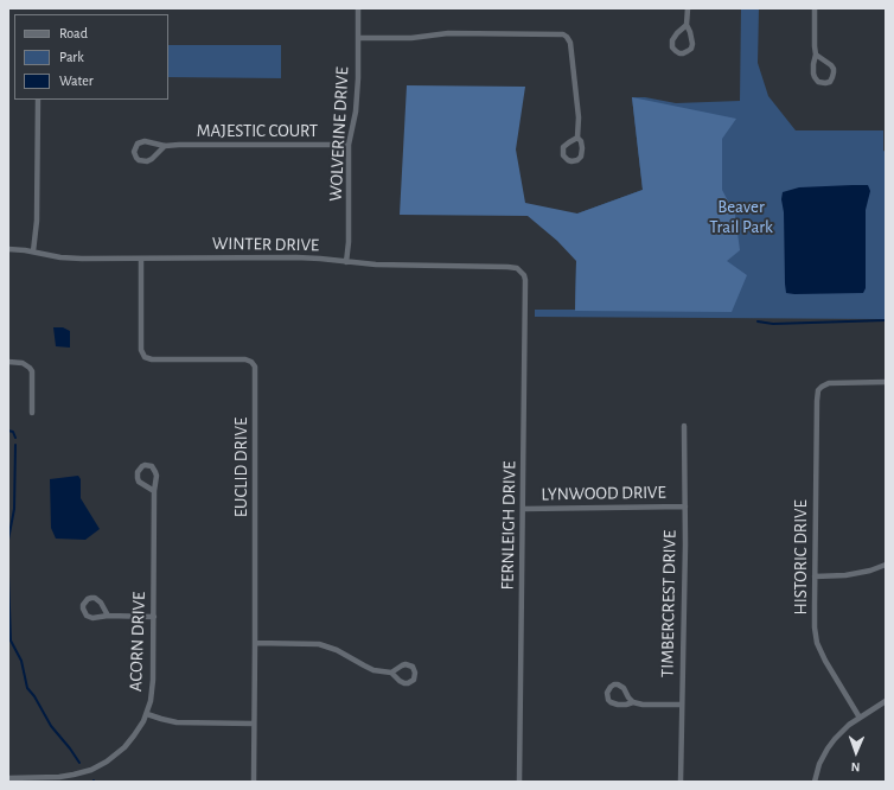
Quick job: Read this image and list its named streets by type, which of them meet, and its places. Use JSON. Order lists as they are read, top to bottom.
{
  "streets": {
    "street": [
      "MAJESTIC COURT",
      "WOLVERINE DRIVE",
      "WINTER DRIVE",
      "EUCLID DRIVE",
      "LYNWOOD DRIVE",
      "FERNLEIGH DRIVE",
      "HISTORIC DRIVE",
      "TIMBERCREST DRIVE",
      "ACORN DRIVE"
    ]
  },
  "crossings": [
    ["MAJESTIC COURT", "WOLVERINE DRIVE"],
    ["WOLVERINE DRIVE", "WINTER DRIVE"],
    ["WINTER DRIVE", "EUCLID DRIVE"],
    ["WINTER DRIVE", "FERNLEIGH DRIVE"],
    ["LYNWOOD DRIVE", "FERNLEIGH DRIVE"],
    ["LYNWOOD DRIVE", "TIMBERCREST DRIVE"]
  ],
  "parks": ["Beaver Trail Park"],
  "legend": ["Road", "Park", "Water"],
  "north": "bottom"
}
